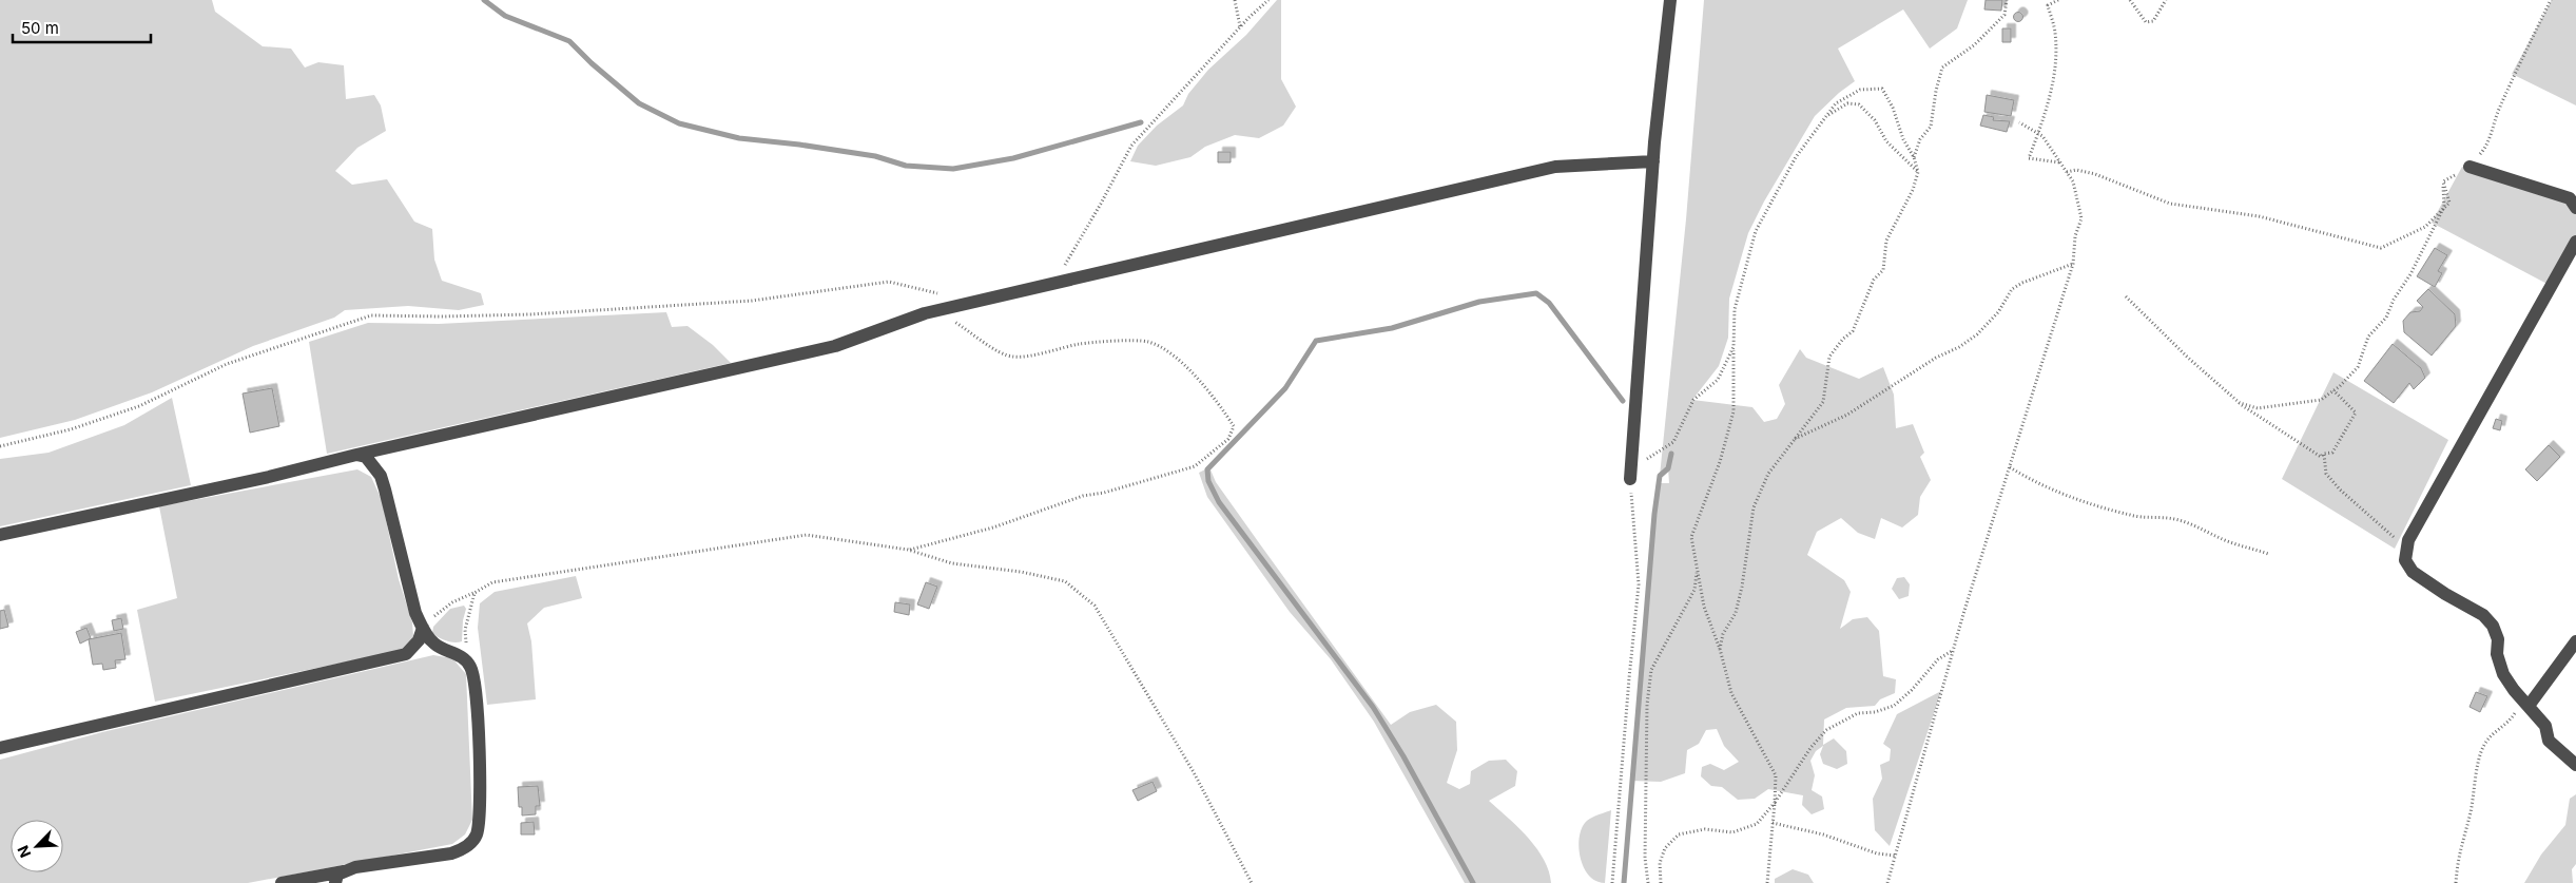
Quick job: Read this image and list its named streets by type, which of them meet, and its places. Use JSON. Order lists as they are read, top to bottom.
{
  "scale_bar": "50 m",
  "north": "bottom left"
}
